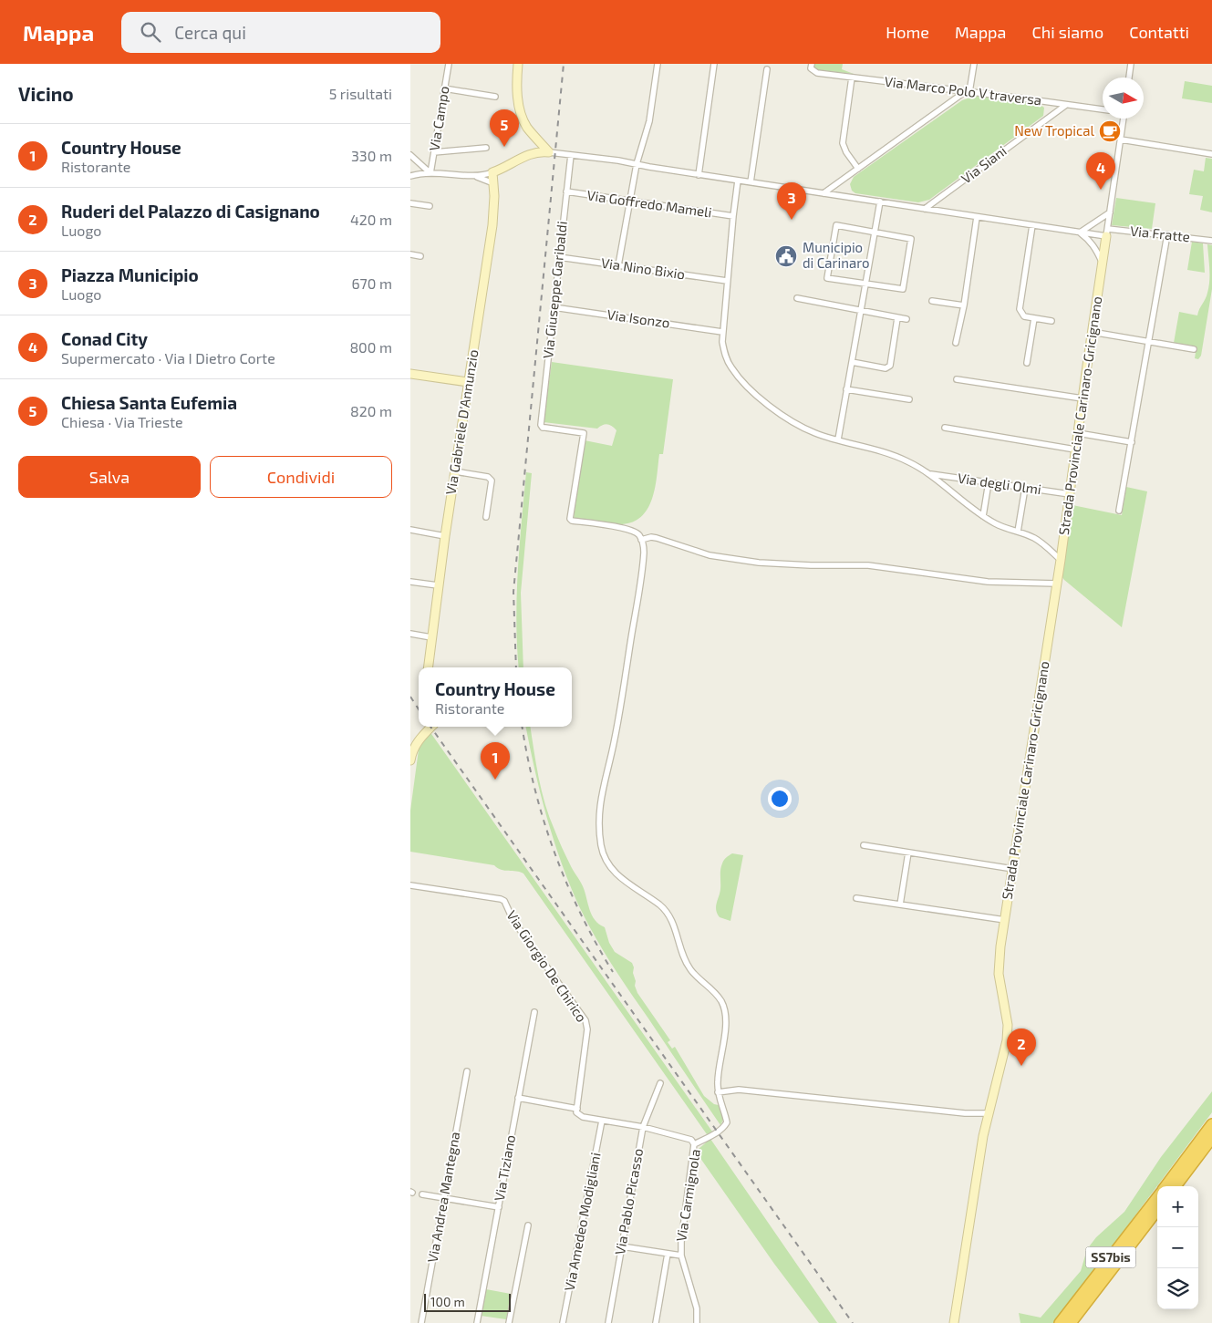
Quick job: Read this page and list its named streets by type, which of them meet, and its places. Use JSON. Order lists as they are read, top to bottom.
{
  "streets": {
    "highway": ["SS7bis"],
    "street": [
      "Via Marco Polo V traversa",
      "Via Campo",
      "Via Siani",
      "Via Goffredo Mameli",
      "Via Fratte",
      "Via Nino Bixio",
      "Via Giuseppe Garibaldi",
      "Via Isonzo",
      "Strada Provinciale Carinaro-Gricignano",
      "Via Gabriele D'Annunzio",
      "Via degli Olmi",
      "Via Giorgio De Chirico",
      "Via Tiziano",
      "Via Carmignola",
      "Via Andrea Mantegna",
      "Via Pablo Picasso",
      "Via Amedeo Modigliani"
    ]
  },
  "crossings": [
    ["Via Marco Polo V traversa", "Via Siani"],
    ["Via Siani", "Via Fratte"],
    ["Via Goffredo Mameli", "Via Giuseppe Garibaldi"],
    ["Via Fratte", "Via Giuseppe Garibaldi"],
    ["Via Fratte", "Strada Provinciale Carinaro-Gricignano"],
    ["Via Nino Bixio", "Via Giuseppe Garibaldi"],
    ["Via Giuseppe Garibaldi", "Via Isonzo"],
    ["Via Giuseppe Garibaldi", "Via Carmignola"],
    ["Strada Provinciale Carinaro-Gricignano", "Via degli Olmi"]
  ],
  "places": {
    "cafe": ["New Tropical"],
    "public building": ["Municipio di Carinaro"]
  },
  "scale_bar": "100 m",
  "north": "right",
  "page": {
    "header": "Mappa",
    "search": "Cerca qui",
    "nav": [
      "Home",
      "Mappa",
      "Chi siamo",
      "Contatti"
    ],
    "heading": ["Vicino", "5 risultati"],
    "pins": [
      "5",
      "4",
      "3",
      "1",
      "2"
    ],
    "list": [
      {
        "mark": "1",
        "name": "Country House",
        "note": "Ristorante",
        "value": "330 m"
      },
      {
        "mark": "2",
        "name": "Ruderi del Palazzo di Casignano",
        "note": "Luogo",
        "value": "420 m"
      },
      {
        "mark": "3",
        "name": "Piazza Municipio",
        "note": "Luogo",
        "value": "670 m"
      },
      {
        "mark": "4",
        "name": "Conad City",
        "note": "Supermercato · Via I Dietro Corte",
        "value": "800 m"
      },
      {
        "mark": "5",
        "name": "Chiesa Santa Eufemia",
        "note": "Chiesa · Via Trieste",
        "value": "820 m"
      }
    ],
    "buttons": ["Salva", "Condividi"],
    "popup": ["Country House", "Ristorante"],
    "map_buttons": ["+", "−"],
    "scale": "100 m"
  }
}
